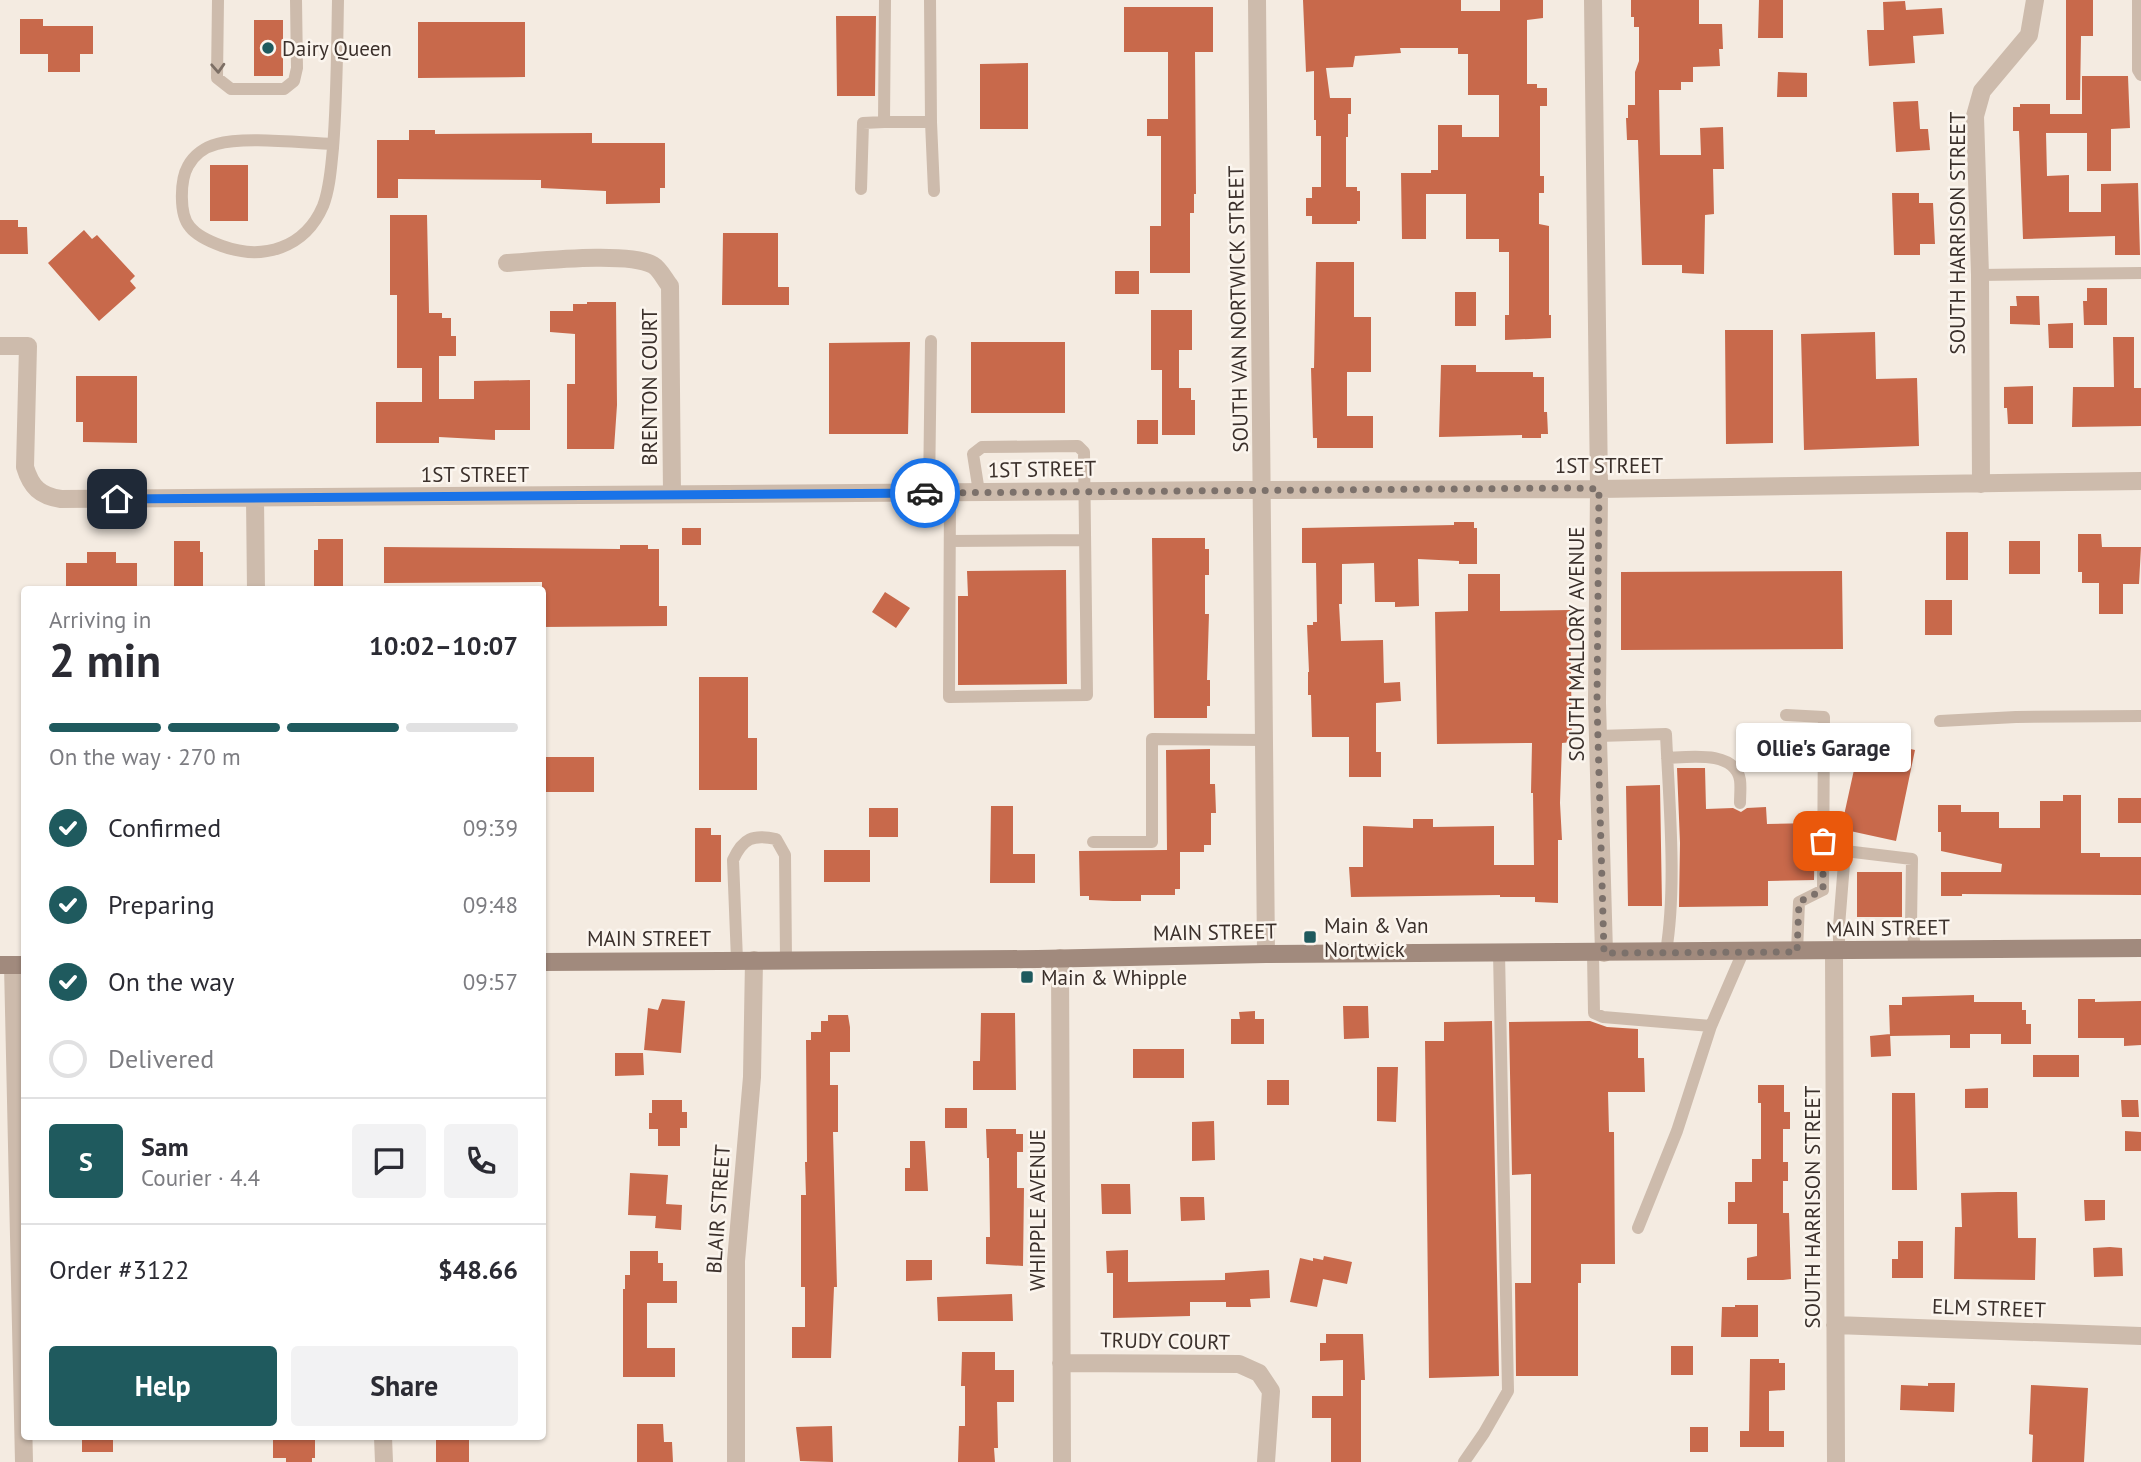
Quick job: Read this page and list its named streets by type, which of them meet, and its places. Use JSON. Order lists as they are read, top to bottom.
{
  "streets": {
    "main road": ["MAIN STREET"],
    "street": [
      "SOUTH HARRISON STREET",
      "SOUTH VAN NORTWICK STREET",
      "BRENTON COURT",
      "1ST STREET",
      "SOUTH MALLORY AVENUE",
      "BLAIR STREET",
      "WHIPPLE AVENUE",
      "ELM STREET",
      "TRUDY COURT"
    ]
  },
  "crossings": [
    ["SOUTH HARRISON STREET", "1ST STREET"],
    ["SOUTH HARRISON STREET", "MAIN STREET"],
    ["SOUTH HARRISON STREET", "ELM STREET"],
    ["SOUTH VAN NORTWICK STREET", "1ST STREET"],
    ["SOUTH VAN NORTWICK STREET", "MAIN STREET"],
    ["BRENTON COURT", "1ST STREET"],
    ["1ST STREET", "SOUTH MALLORY AVENUE"],
    ["SOUTH MALLORY AVENUE", "MAIN STREET"],
    ["MAIN STREET", "BLAIR STREET"],
    ["MAIN STREET", "WHIPPLE AVENUE"],
    ["WHIPPLE AVENUE", "TRUDY COURT"]
  ],
  "places": {
    "other": ["Dairy Queen", "Ollie's Garage"],
    "transit": ["Main & Van Nortwick", "Main & Whipple"]
  },
  "page": {
    "heading": ["2 min", "Arriving in", "10:02–10:07"],
    "panel": [
      "Sam",
      "Courier · 4.4",
      "Order #3122",
      "$48.66"
    ],
    "bar": "On the way · 270 m",
    "bubble": "Ollie's Garage",
    "list": [
      ["Confirmed", "09:39"],
      ["Preparing", "09:48"],
      ["On the way", "09:57"],
      "Delivered"
    ],
    "round": "S",
    "buttons": ["Help", "Share"]
  }
}
